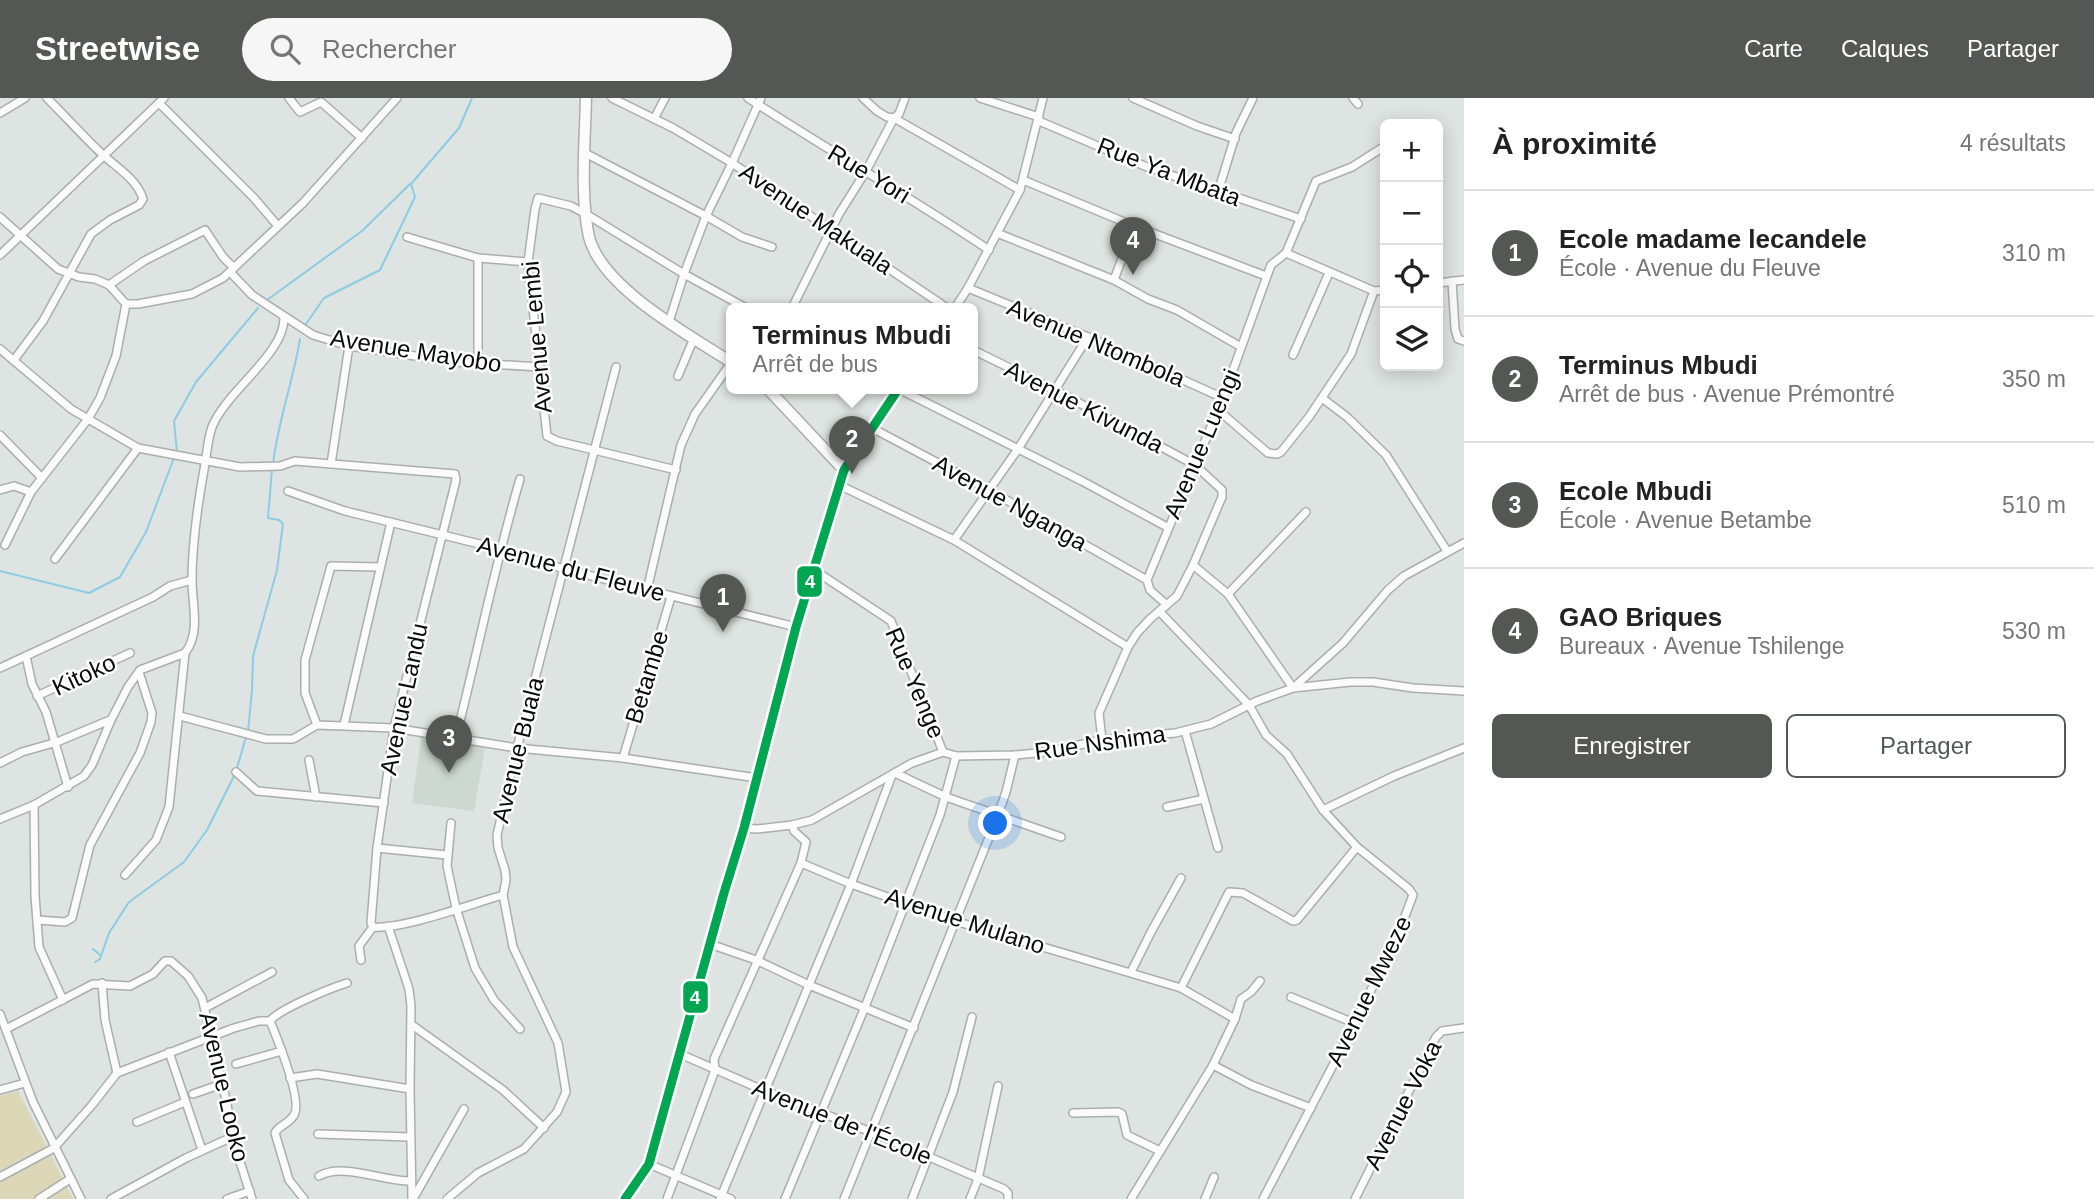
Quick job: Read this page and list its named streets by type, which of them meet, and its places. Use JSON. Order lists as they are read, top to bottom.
{
  "streets": {
    "street": [
      "Rue Ya Mbata",
      "Rue Yori",
      "Avenue Makuala",
      "Avenue Lembi",
      "Avenue Ntombola",
      "Avenue Mayobo",
      "Avenue Kivunda",
      "Avenue Luengi",
      "Avenue Nganga",
      "Avenue du Fleuve",
      "Kitoko",
      "Betambe",
      "Rue Yenge",
      "Avenue Landu",
      "Rue Nshima",
      "Avenue Buala",
      "Avenue Mulano",
      "Avenue Mweze",
      "Avenue Looko",
      "Avenue Voka",
      "Avenue de l'École"
    ]
  },
  "crossings": [
    ["Avenue Lembi", "Avenue Mayobo"],
    ["Avenue Lembi", "Avenue Buala"],
    ["Avenue Ntombola", "Avenue Luengi"],
    ["Avenue Kivunda", "Avenue Luengi"],
    ["Avenue Luengi", "Avenue Nganga"],
    ["Avenue du Fleuve", "Betambe"],
    ["Avenue du Fleuve", "Avenue Landu"],
    ["Avenue du Fleuve", "Avenue Buala"],
    ["Rue Yenge", "Rue Nshima"],
    ["Rue Nshima", "Avenue Mweze"]
  ],
  "lines": ["transit line 4"],
  "page": {
    "header": "Streetwise",
    "search": "Rechercher",
    "nav": ["Carte", "Calques", "Partager"],
    "heading": ["À proximité", "4 résultats"],
    "map_buttons": ["+", "−"],
    "list": [
      {
        "mark": "1",
        "name": "Ecole madame lecandele",
        "note": "École · Avenue du Fleuve",
        "value": "310 m"
      },
      {
        "mark": "2",
        "name": "Terminus Mbudi",
        "note": "Arrêt de bus · Avenue Prémontré",
        "value": "350 m"
      },
      {
        "mark": "3",
        "name": "Ecole Mbudi",
        "note": "École · Avenue Betambe",
        "value": "510 m"
      },
      {
        "mark": "4",
        "name": "GAO Briques",
        "note": "Bureaux · Avenue Tshilenge",
        "value": "530 m"
      }
    ],
    "pins": [
      "4",
      "2",
      "1",
      "3"
    ],
    "popup": ["Terminus Mbudi", "Arrêt de bus"],
    "buttons": ["Enregistrer", "Partager"]
  }
}
